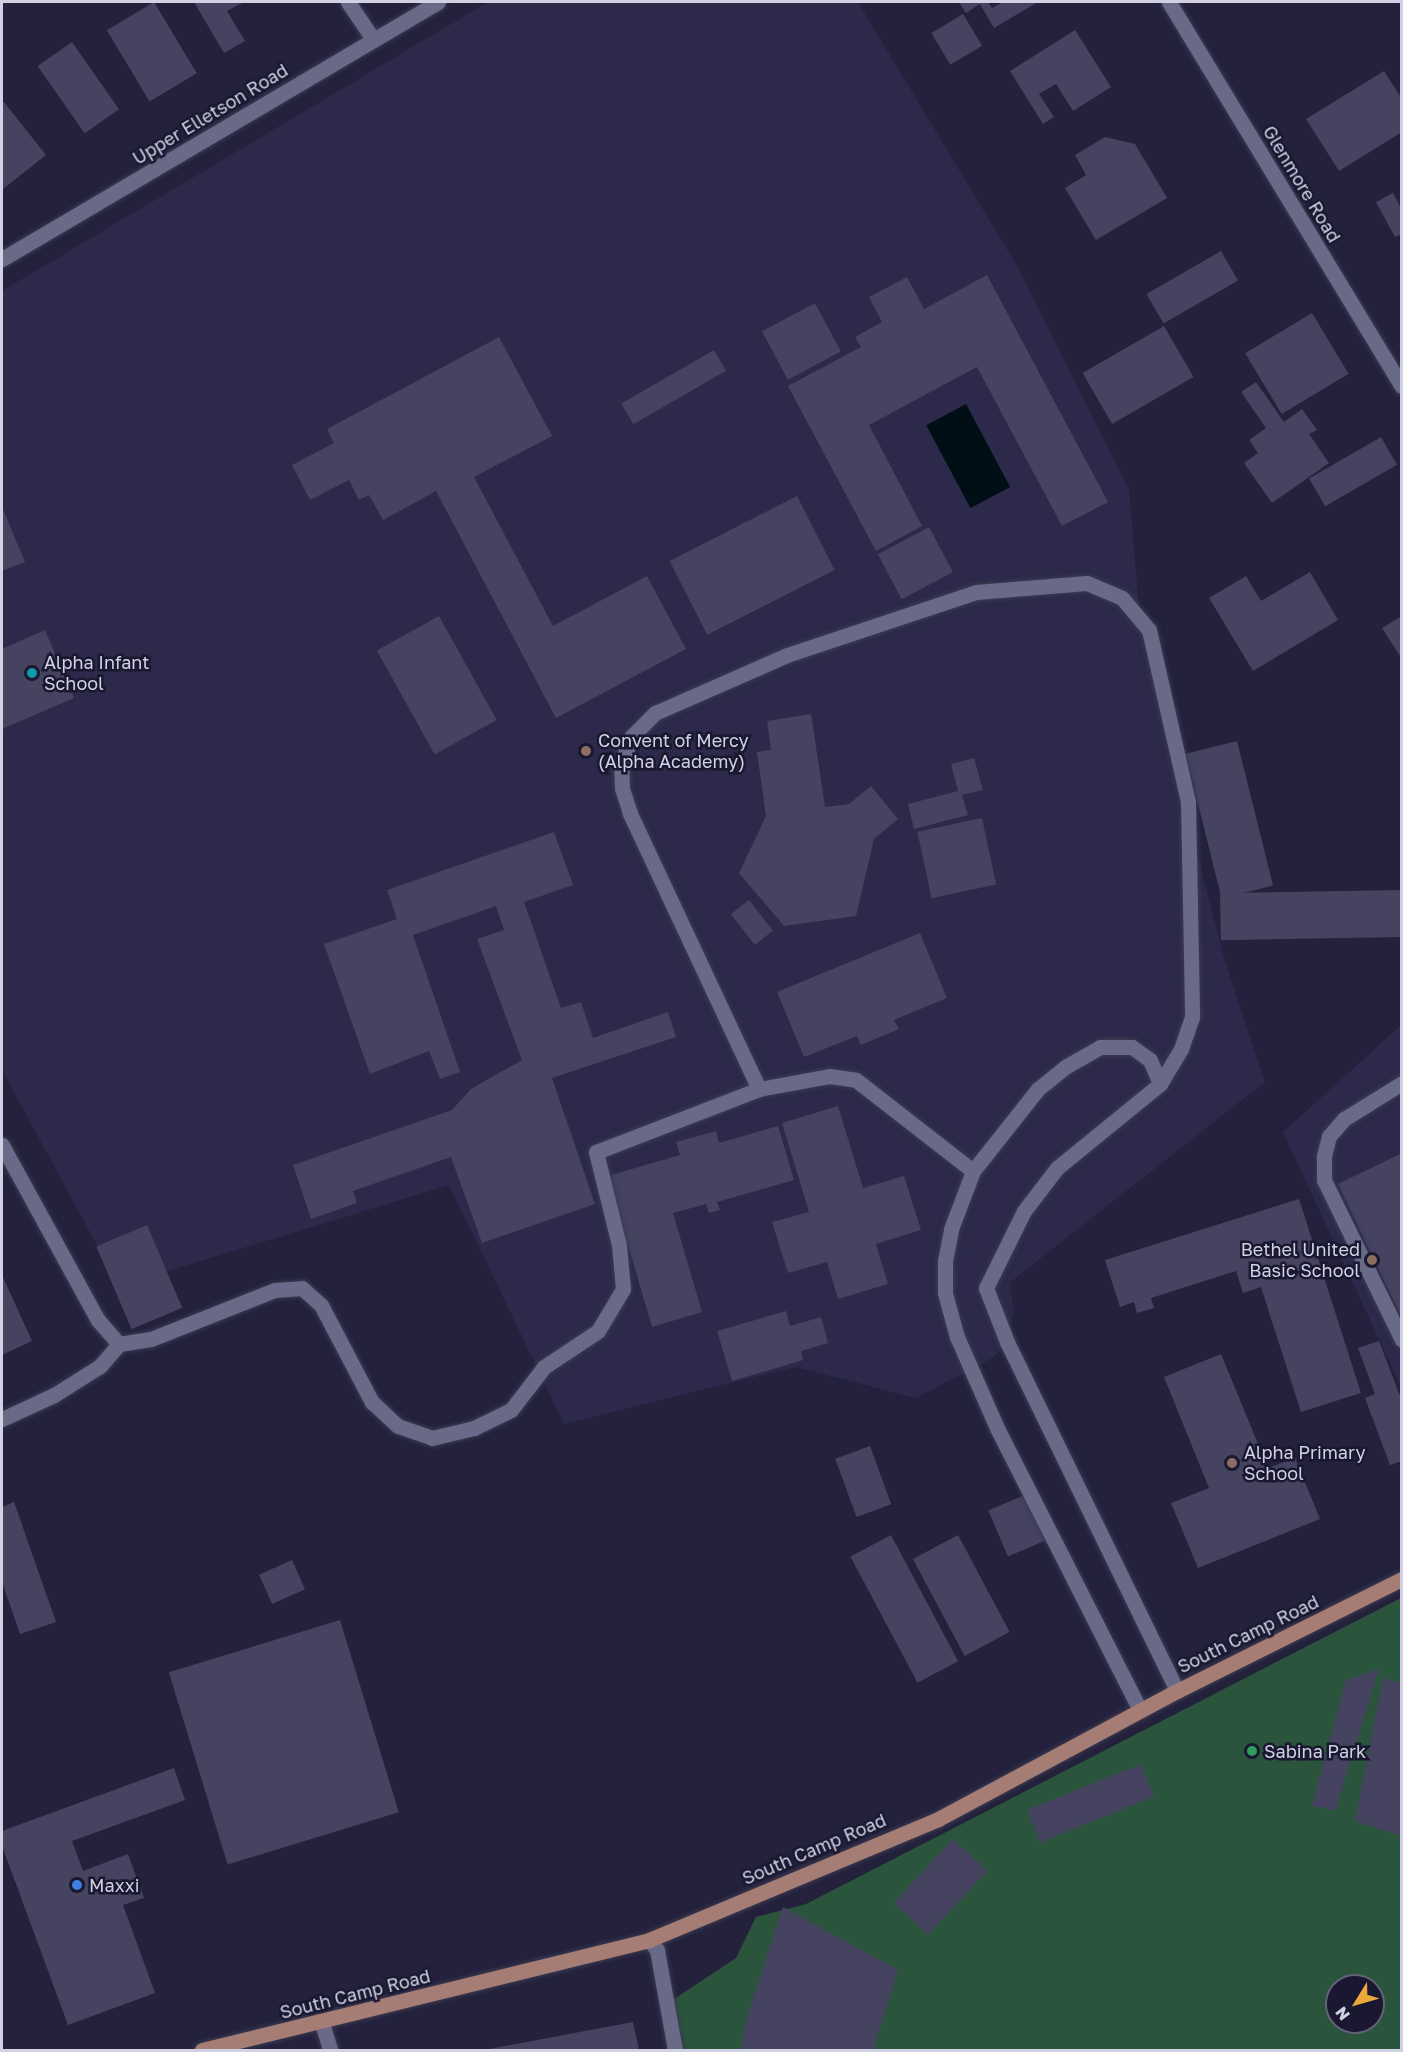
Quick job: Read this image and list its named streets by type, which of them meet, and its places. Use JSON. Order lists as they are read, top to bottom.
{
  "streets": {
    "main road": ["South Camp Road"],
    "street": ["Upper Elletson Road", "Glenmore Road"]
  },
  "places": [
    "Alpha Infant School",
    "Convent of Mercy (Alpha Academy)",
    "Bethel United Basic School",
    "Alpha Primary School",
    "Sabina Park",
    "Maxxi"
  ],
  "north": "bottom left"
}
